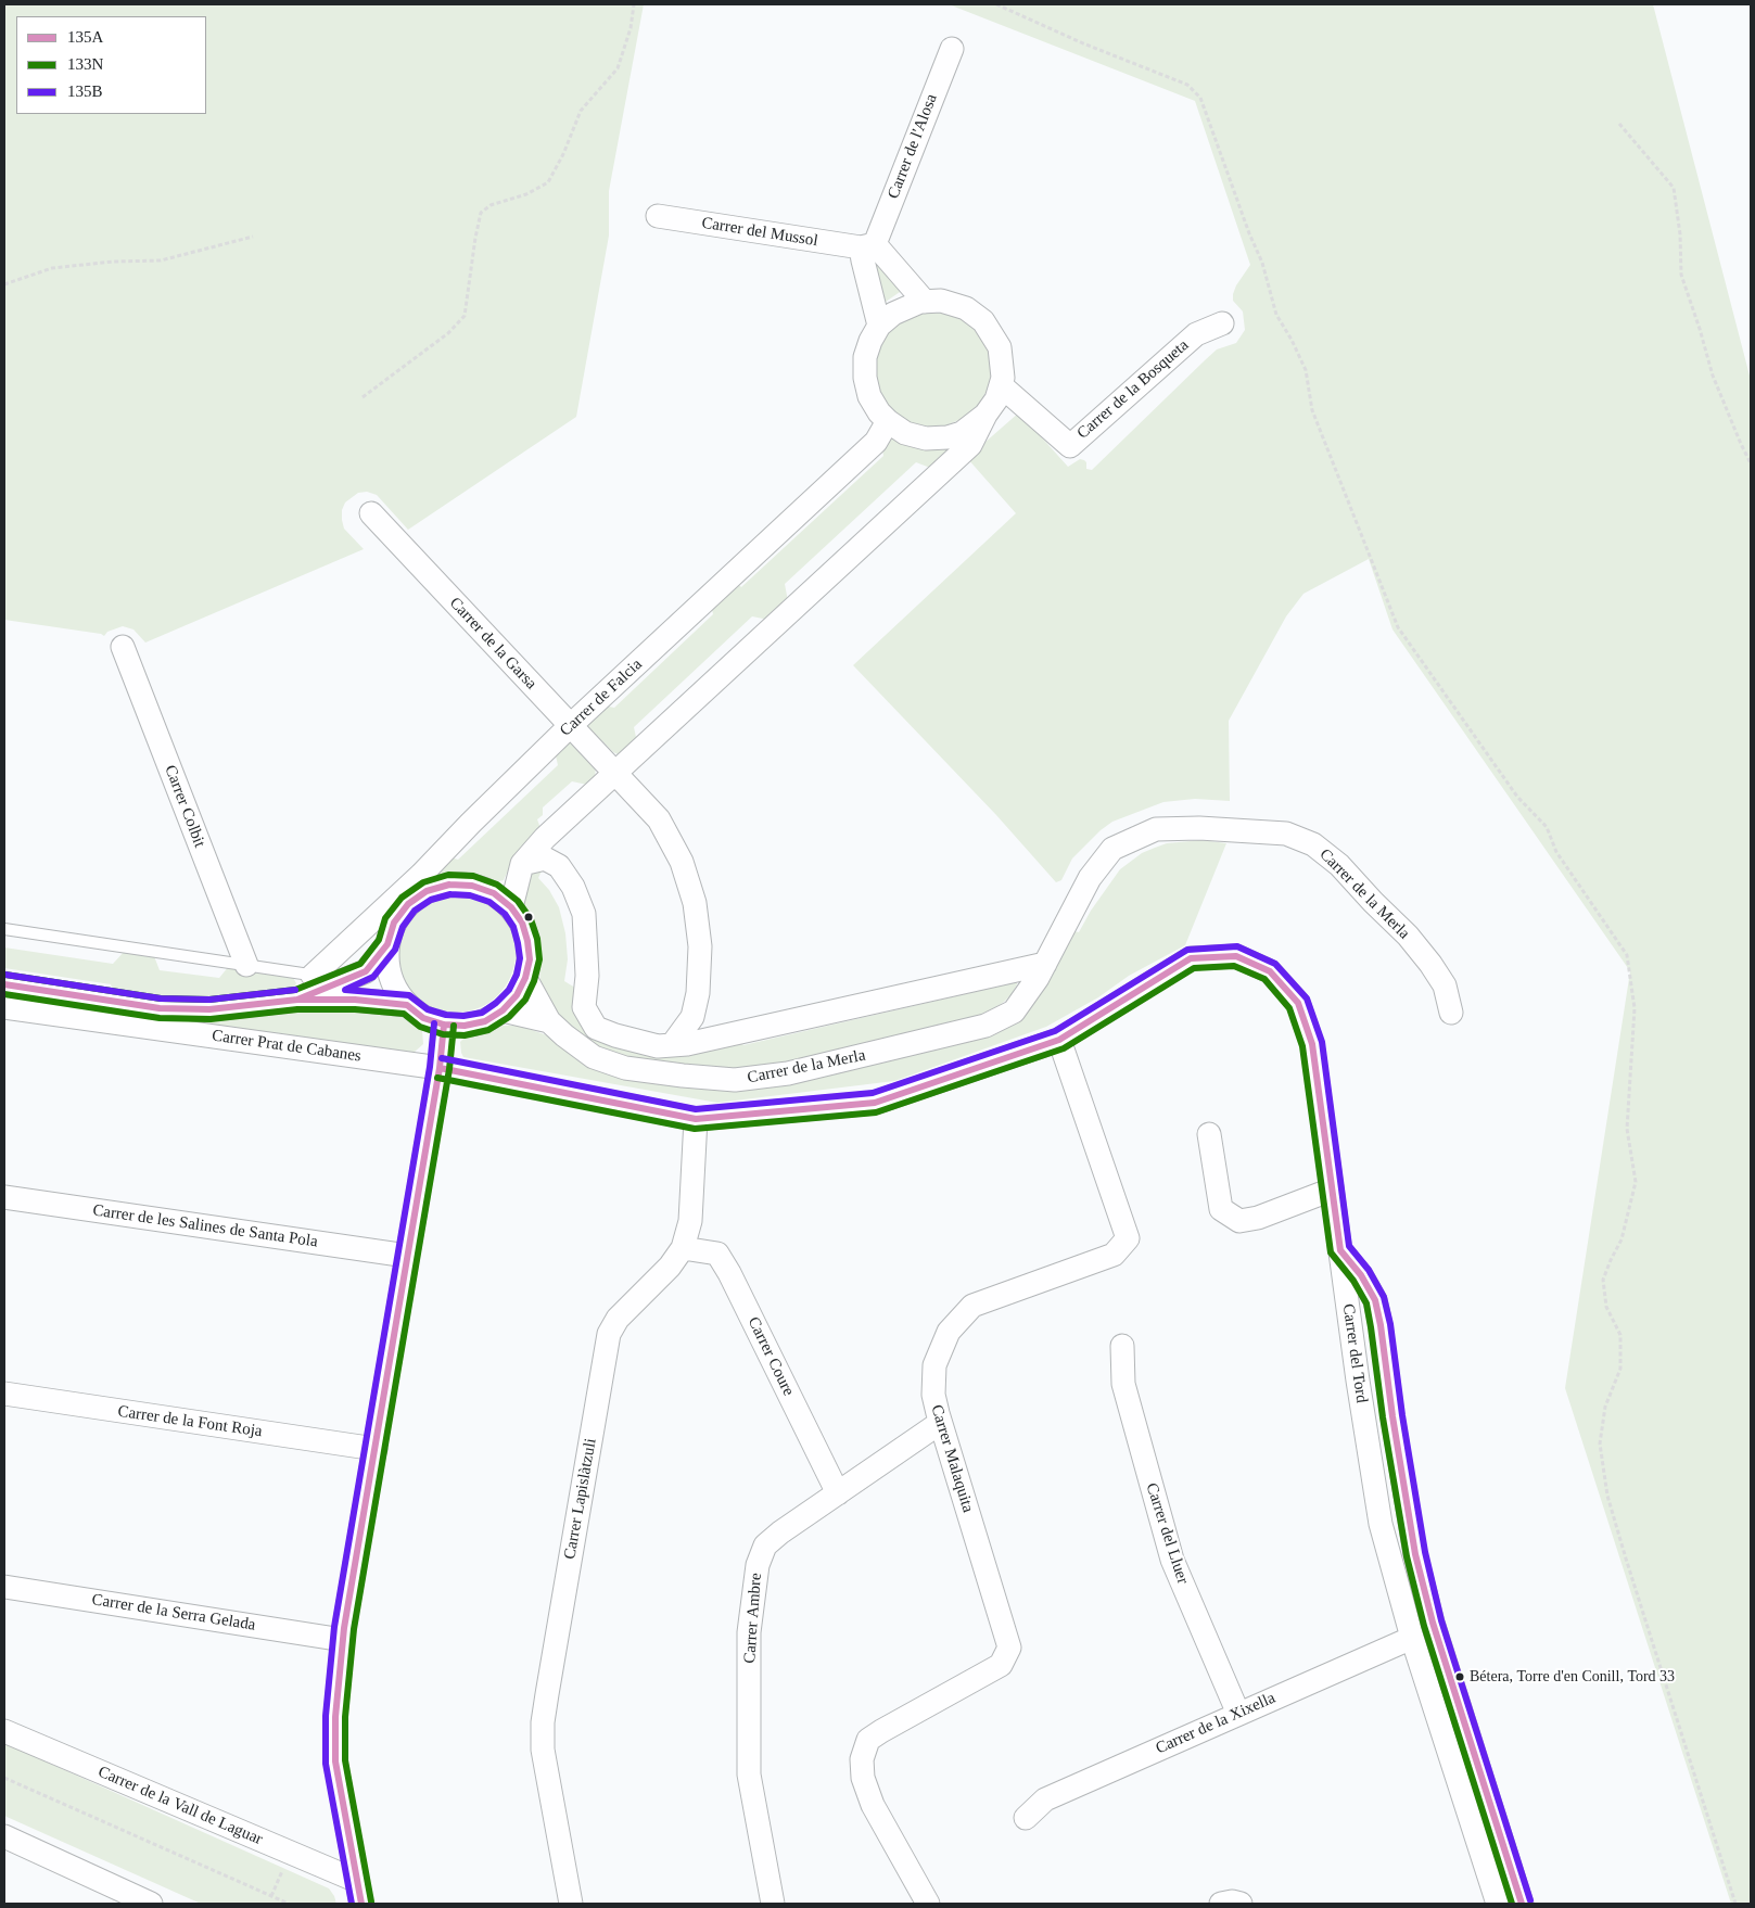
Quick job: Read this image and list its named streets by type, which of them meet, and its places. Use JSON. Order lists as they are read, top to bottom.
{
  "streets": {
    "street": [
      "Carrer de l'Alosa",
      "Carrer del Mussol",
      "Carrer de la Bosqueta",
      "Carrer de la Garsa",
      "Carrer de Falcia",
      "Carrer Colbit",
      "Carrer de la Merla",
      "Carrer Prat de Cabanes",
      "Carrer de les Salines de Santa Pola",
      "Carrer del Tord",
      "Carrer Coure",
      "Carrer de la Font Roja",
      "Carrer Malaquita",
      "Carrer Lapislàtzuli",
      "Carrer del Lluer",
      "Carrer de la Serra Gelada",
      "Carrer Ambre",
      "Carrer de la Xixella",
      "Carrer de la Vall de Laguar"
    ]
  },
  "crossings": [
    ["Carrer de l'Alosa", "Carrer del Mussol"],
    ["Carrer de la Bosqueta", "Carrer de Falcia"],
    ["Carrer de la Garsa", "Carrer de Falcia"],
    ["Carrer Prat de Cabanes", "Carrer del Tord"],
    ["Carrer Prat de Cabanes", "Carrer Lapislàtzuli"],
    ["Carrer del Tord", "Carrer Malaquita"],
    ["Carrer del Tord", "Carrer Lapislàtzuli"],
    ["Carrer del Tord", "Carrer de la Xixella"],
    ["Carrer Coure", "Carrer Lapislàtzuli"],
    ["Carrer Coure", "Carrer Ambre"],
    ["Carrer Malaquita", "Carrer Ambre"],
    ["Carrer del Lluer", "Carrer de la Xixella"]
  ],
  "places": ["Bétera, Torre d'en Conill, Tord 33"],
  "lines": ["transit line 133N", "transit line 135A", "transit line 135B"],
  "legend": ["135A", "133N", "135B"]
}
